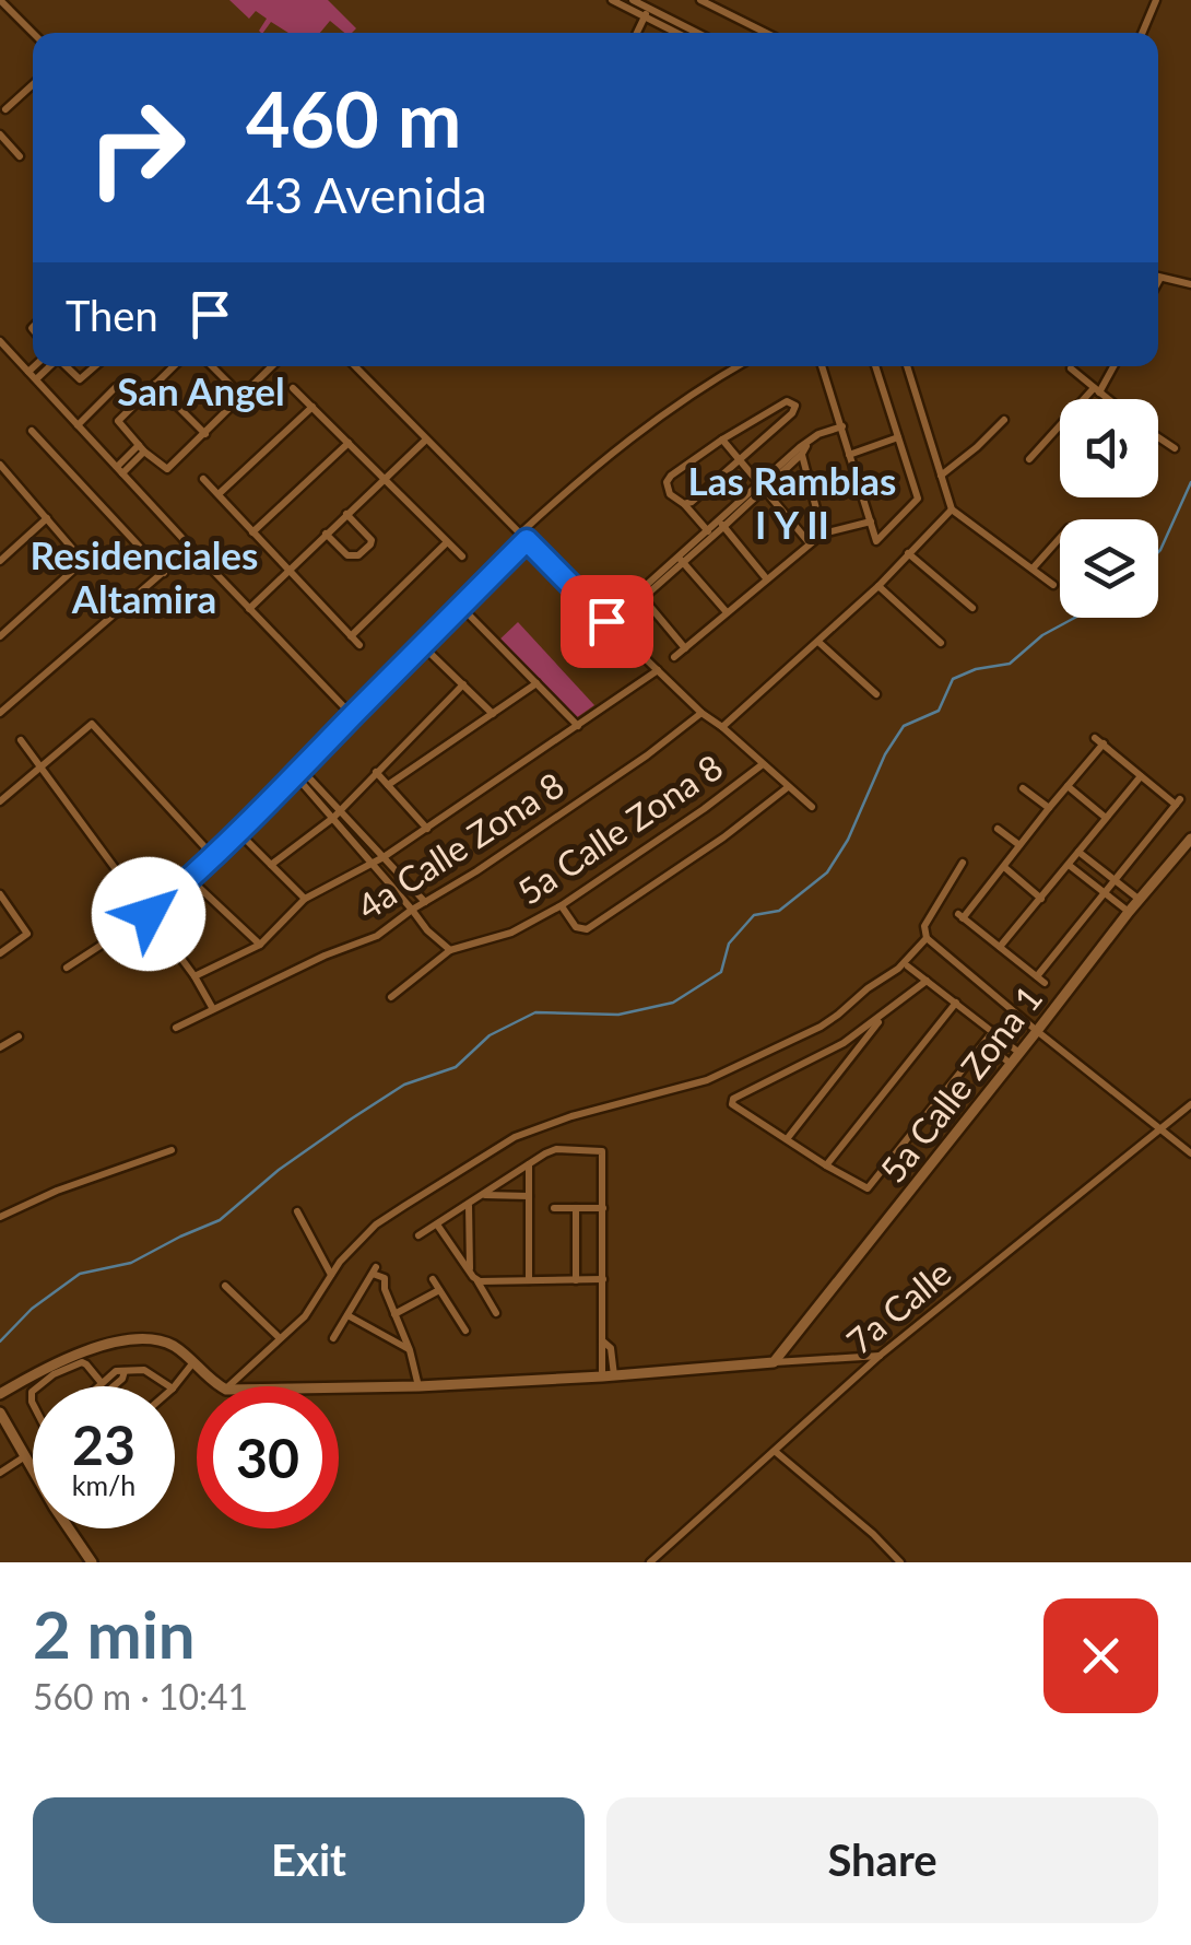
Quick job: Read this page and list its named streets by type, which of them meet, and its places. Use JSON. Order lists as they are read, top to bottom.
{
  "streets": {
    "street": [
      "5a Calle Zona 8",
      "4a Calle Zona 8",
      "5a Calle Zona 1",
      "7a Calle"
    ]
  },
  "districts": ["San Angel", "Las Ramblas I Y II", "Residenciales Altamira"],
  "page": {
    "turn": ["460 m", "43 Avenida"],
    "then": "Then",
    "speed": "23 km/h",
    "limit": "30",
    "heading": ["2 min", "560 m · 10:41"],
    "buttons": ["Exit", "Share"]
  }
}
